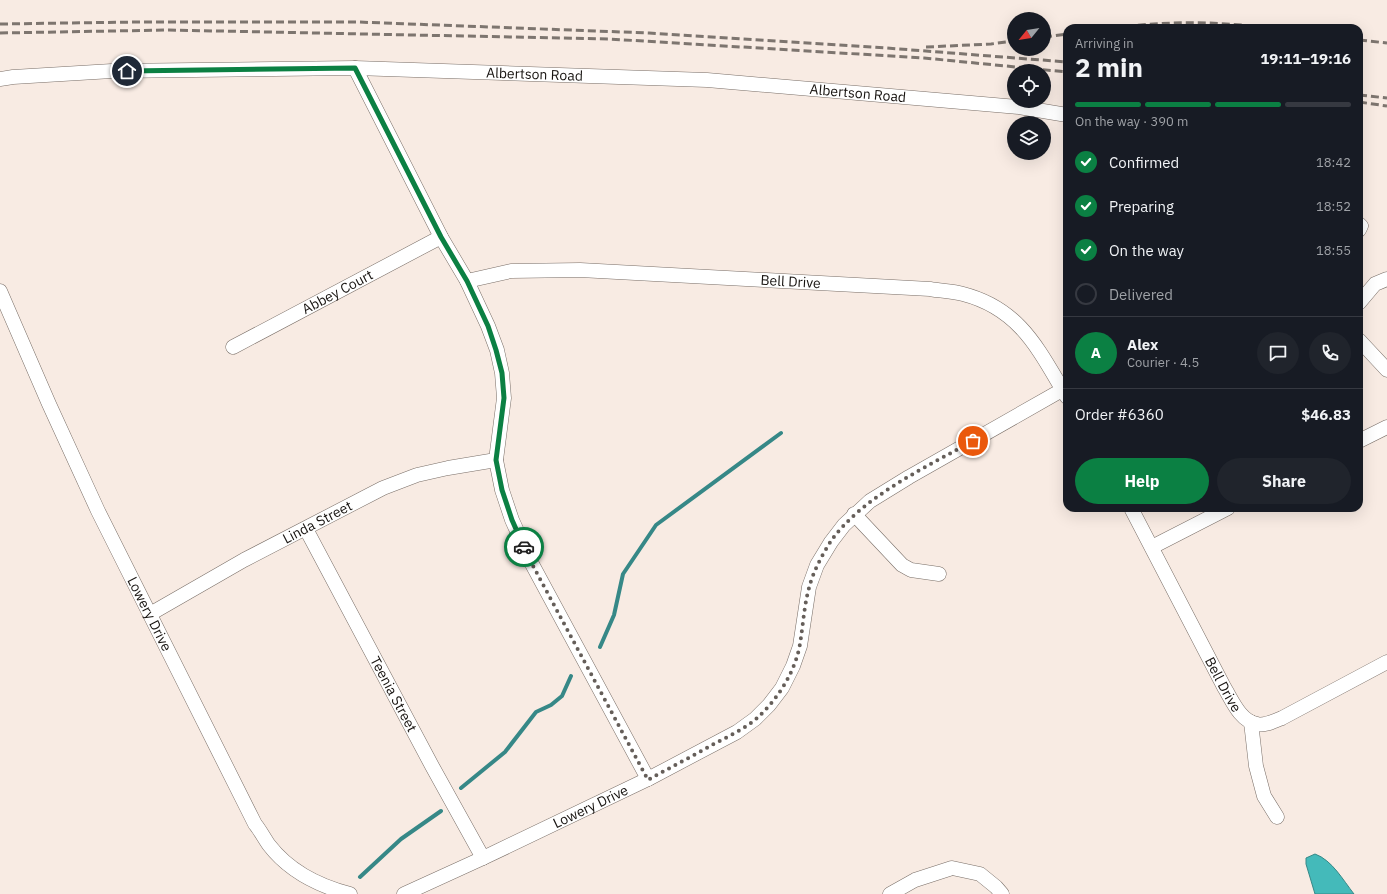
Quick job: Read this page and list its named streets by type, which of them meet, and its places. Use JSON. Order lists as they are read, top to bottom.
{
  "streets": {
    "street": [
      "Albertson Road",
      "Bell Drive",
      "Abbey Court",
      "Linda Street",
      "Lowery Drive",
      "Teenia Street"
    ]
  },
  "crossings": [
    ["Linda Street", "Lowery Drive"],
    ["Linda Street", "Teenia Street"],
    ["Lowery Drive", "Teenia Street"]
  ],
  "north": "bottom left",
  "page": {
    "heading": ["2 min", "Arriving in", "19:11–19:16"],
    "panel": [
      "Alex",
      "Courier · 4.5",
      "Order #6360",
      "$46.83"
    ],
    "bar": "On the way · 390 m",
    "list": [
      ["Confirmed", "18:42"],
      ["Preparing", "18:52"],
      ["On the way", "18:55"],
      "Delivered"
    ],
    "round": "A",
    "buttons": ["Help", "Share"]
  }
}
